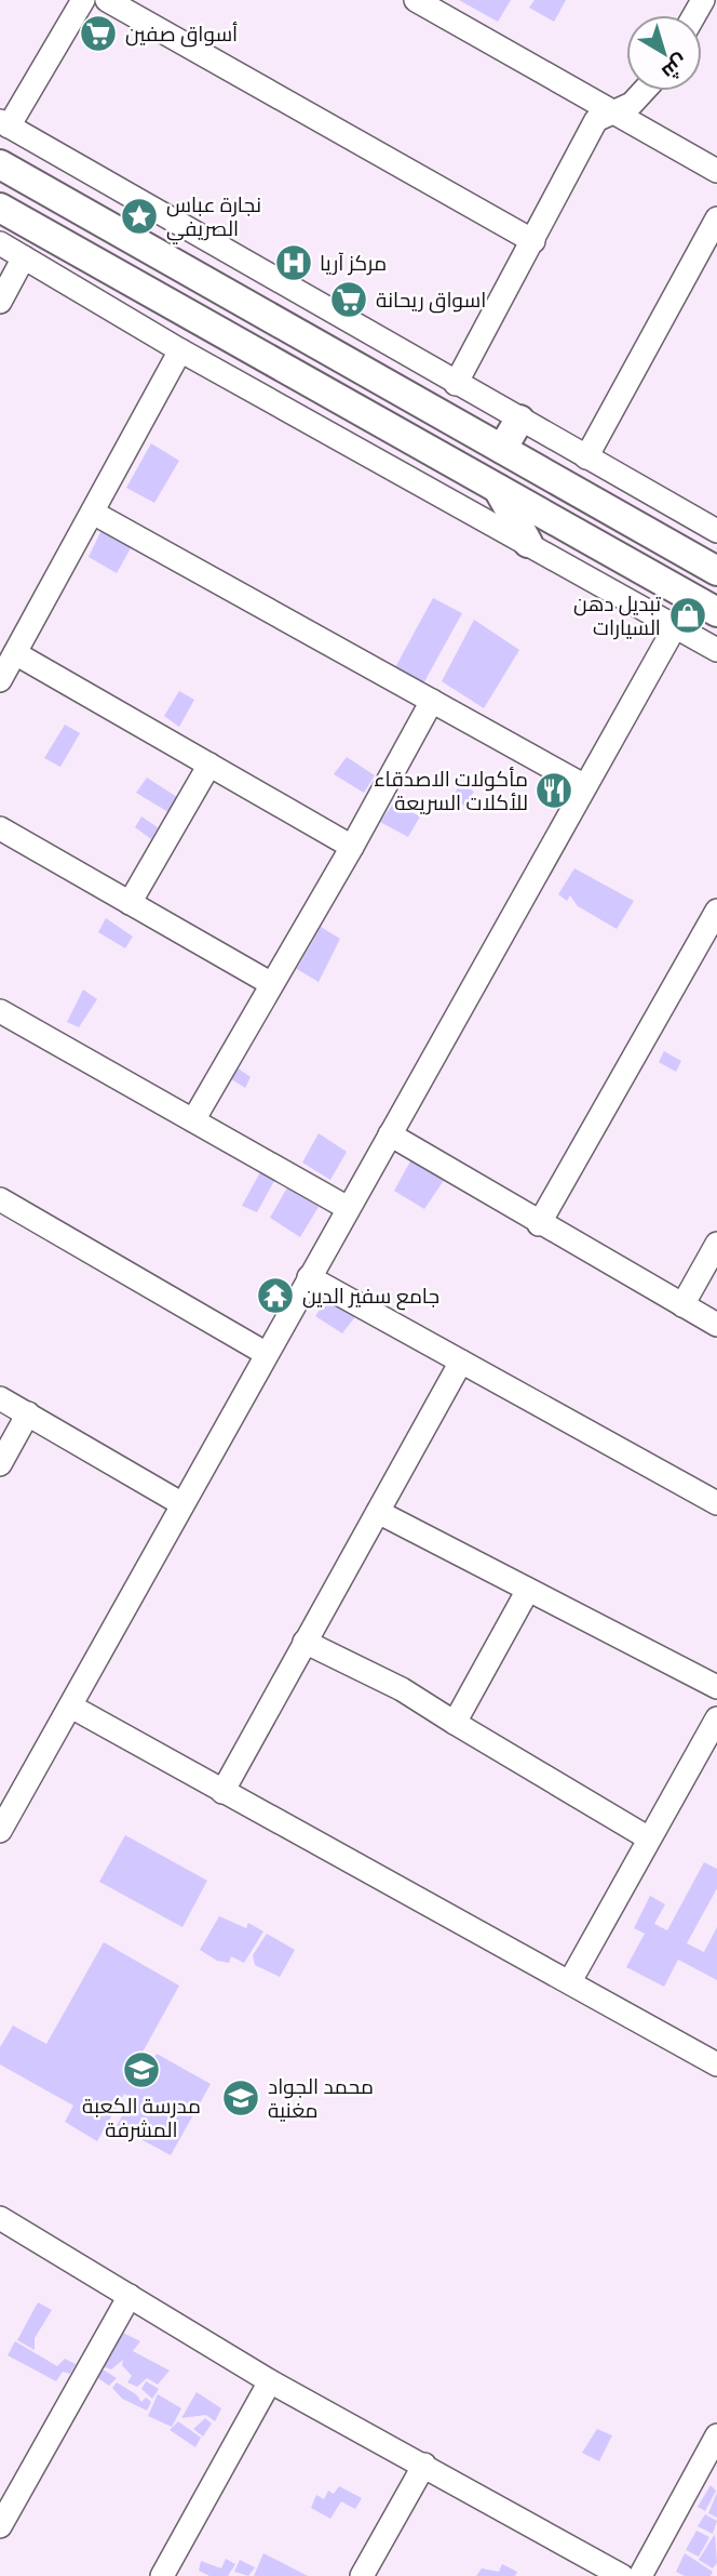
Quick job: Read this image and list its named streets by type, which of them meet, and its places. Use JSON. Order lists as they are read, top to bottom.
{
  "places": {
    "supermarket": ["أسواق صفين", "اسواق ريحانة"],
    "place": ["نجارة عباس الصريفي"],
    "hospital": ["مركز آريا"],
    "shop": ["تبديل دهن السيارات"],
    "restaurant": ["مأكولات الاصدقاء للأكلات السريعة"],
    "temple": ["جامع سفير الدين"],
    "school or university": ["مدرسة الكعبة المشرفة", "محمد الجواد مغنية"]
  },
  "north": "bottom right"
}
